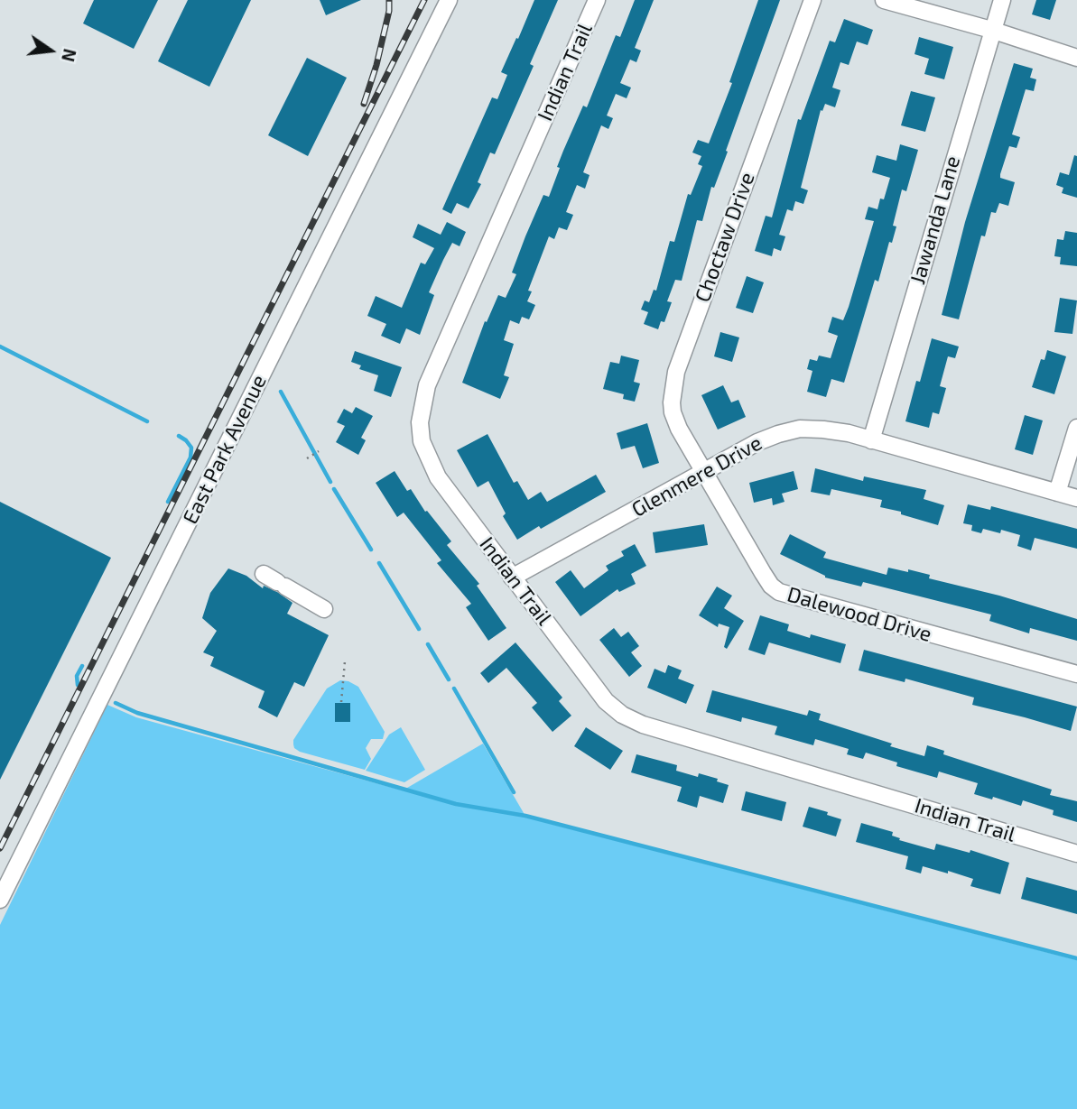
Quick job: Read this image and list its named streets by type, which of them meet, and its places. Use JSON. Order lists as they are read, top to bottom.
{
  "streets": {
    "street": [
      "Indian Trail",
      "Jawanda Lane",
      "Choctaw Drive",
      "East Park Avenue",
      "Glenmere Drive",
      "Dalewood Drive"
    ]
  },
  "crossings": [
    ["Indian Trail", "Glenmere Drive"],
    ["Jawanda Lane", "Glenmere Drive"],
    ["Choctaw Drive", "Glenmere Drive"],
    ["Choctaw Drive", "Dalewood Drive"],
    ["Glenmere Drive", "Dalewood Drive"]
  ],
  "north": "right"
}
